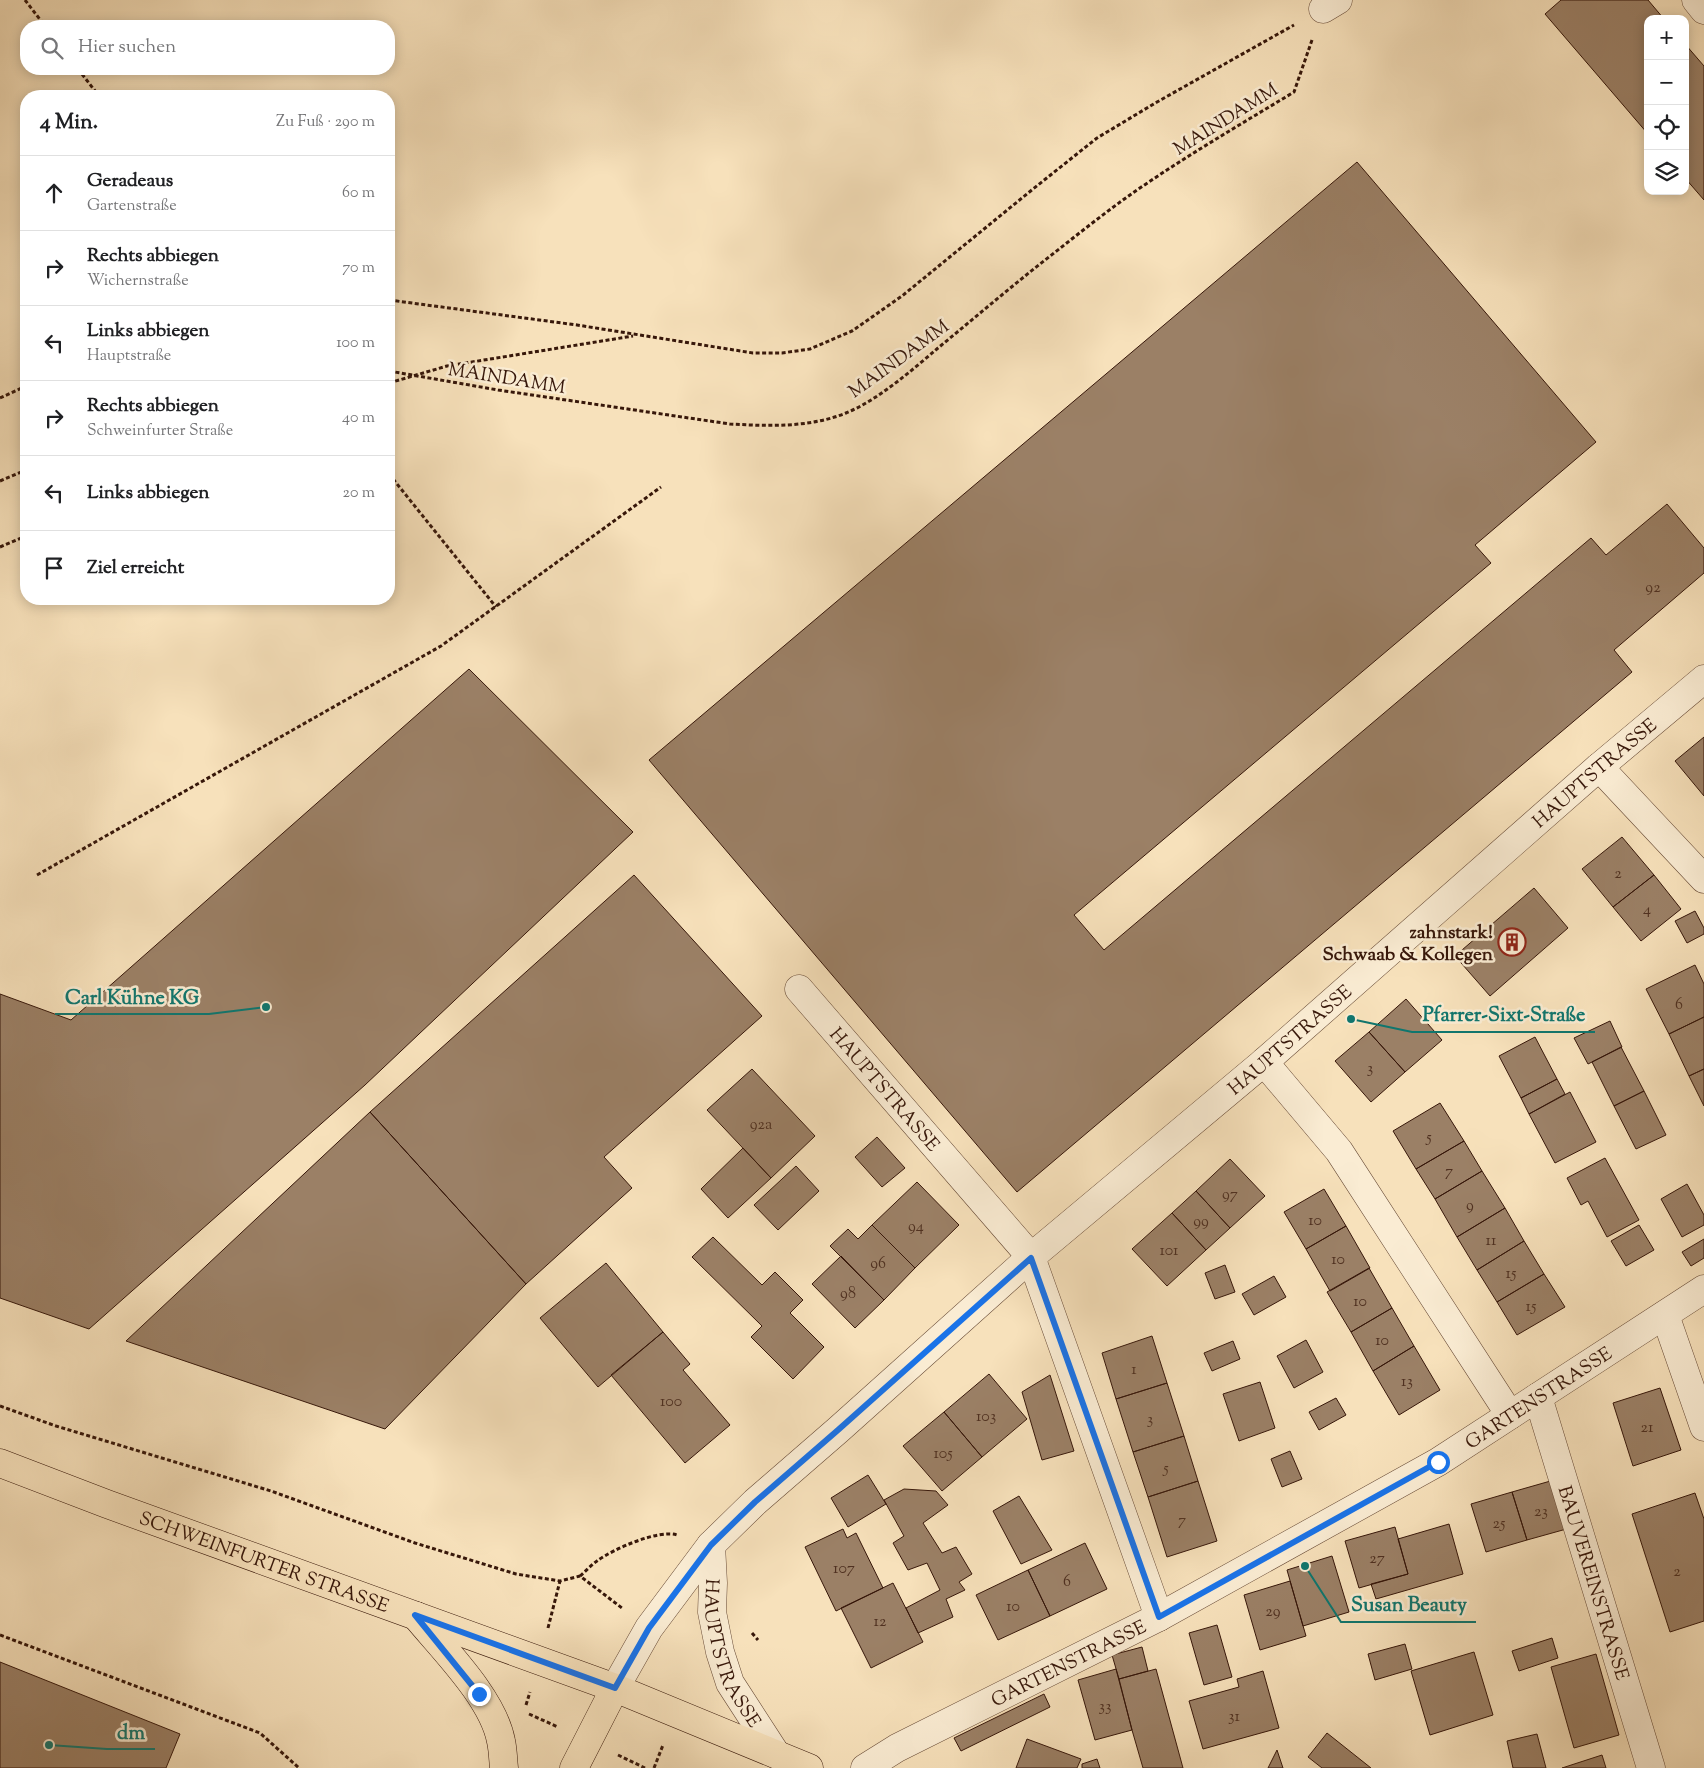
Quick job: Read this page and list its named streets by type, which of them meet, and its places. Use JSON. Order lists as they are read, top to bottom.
{
  "streets": {
    "main road": ["SCHWEINFURTER STRASSE"],
    "street": ["HAUPTSTRASSE", "GARTENSTRASSE", "BAUVEREINSTRASSE"],
    "path": ["MAINDAMM"]
  },
  "crossings": [
    ["HAUPTSTRASSE", "SCHWEINFURTER STRASSE"],
    ["GARTENSTRASSE", "BAUVEREINSTRASSE"]
  ],
  "places": {
    "building": ["zahnstark! Schwaab & Kollegen"],
    "other": [
      "Carl Kühne KG",
      "Pfarrer-Sixt-Straße",
      "Susan Beauty",
      "dm"
    ]
  },
  "house_numbers": [
    "92",
    "2",
    "4",
    "6",
    "3",
    "92a",
    "5",
    "7",
    "97",
    "9",
    "10",
    "99",
    "94",
    "11",
    "101",
    "10",
    "96",
    "15",
    "98",
    "10",
    "15",
    "10",
    "1",
    "13",
    "100",
    "103",
    "3",
    "21",
    "105",
    "5",
    "23",
    "7",
    "25",
    "27",
    "107",
    "2",
    "6",
    "10",
    "29",
    "12",
    "33",
    "31"
  ],
  "page": {
    "map_buttons": ["+", "−"],
    "search": "Hier suchen",
    "heading": ["4 Min.", "Zu Fuß · 290 m"],
    "list": [
      ["Geradeaus", "Gartenstraße", "60 m"],
      ["Rechts abbiegen", "Wichernstraße", "70 m"],
      ["Links abbiegen", "Hauptstraße", "100 m"],
      ["Rechts abbiegen", "Schweinfurter Straße", "40 m"],
      ["Links abbiegen", "20 m"],
      "Ziel erreicht"
    ]
  }
}
